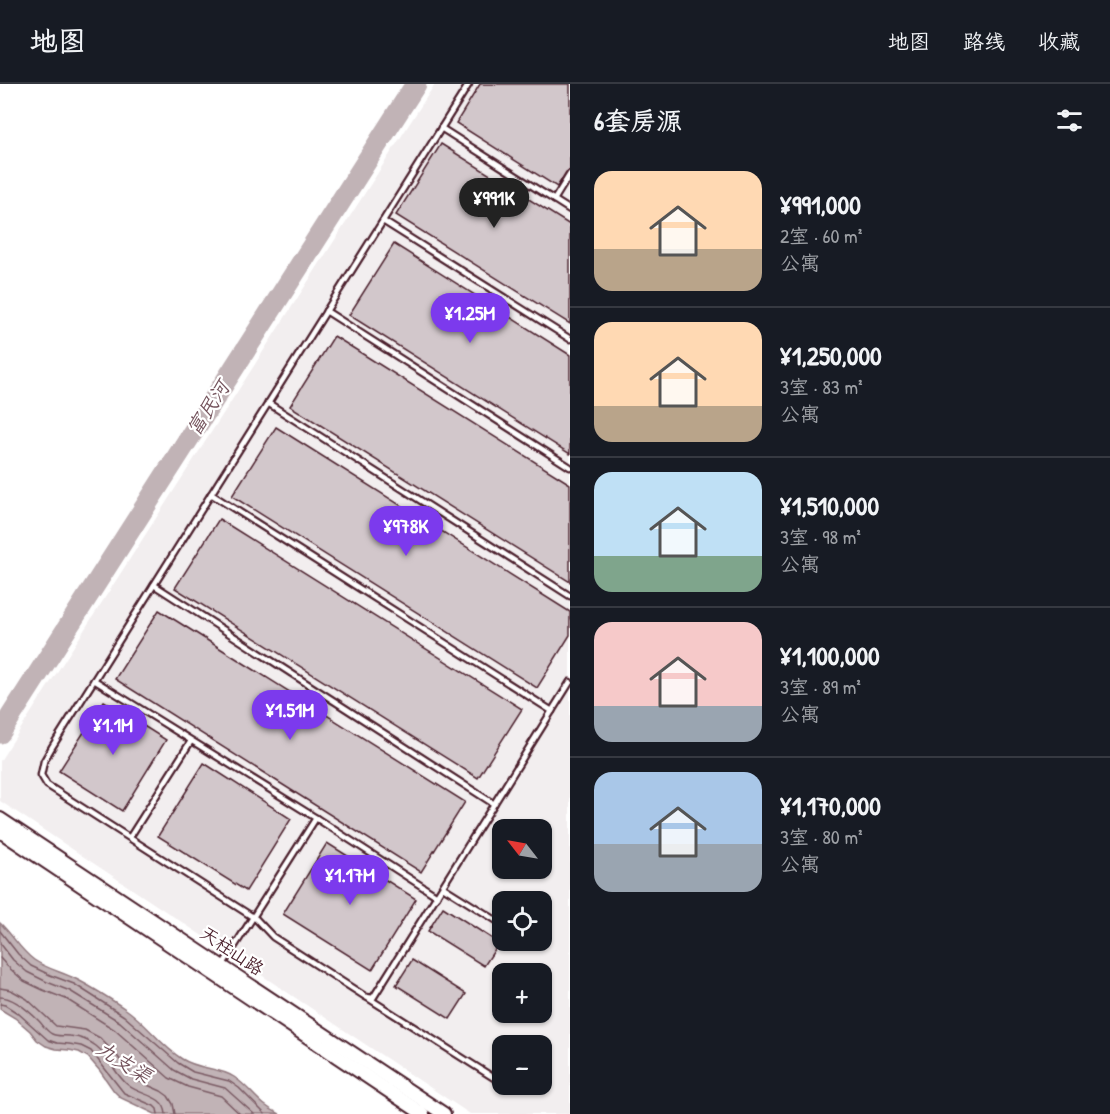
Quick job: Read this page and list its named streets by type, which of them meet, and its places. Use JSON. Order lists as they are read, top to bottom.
{
  "streets": {
    "street": ["天柱山路"]
  },
  "water": ["富民河", "九支渠"],
  "north": "top left",
  "page": {
    "header": "地图",
    "nav": ["地图", "路线", "收藏"],
    "heading": "6套房源",
    "list": [
      {
        "name": "¥991,000",
        "note": "2室 · 60 m² · 公寓"
      },
      {
        "name": "¥1,250,000",
        "note": "3室 · 83 m² · 公寓"
      },
      {
        "name": "¥1,510,000",
        "note": "3室 · 98 m² · 公寓"
      },
      {
        "name": "¥1,100,000",
        "note": "3室 · 89 m² · 公寓"
      },
      {
        "name": "¥1,170,000",
        "note": "3室 · 80 m² · 公寓"
      }
    ],
    "price": [
      "¥991K",
      "¥1.25M",
      "¥978K",
      "¥1.51M",
      "¥1.1M",
      "¥1.17M"
    ],
    "map_buttons": ["+", "−"]
  }
}
